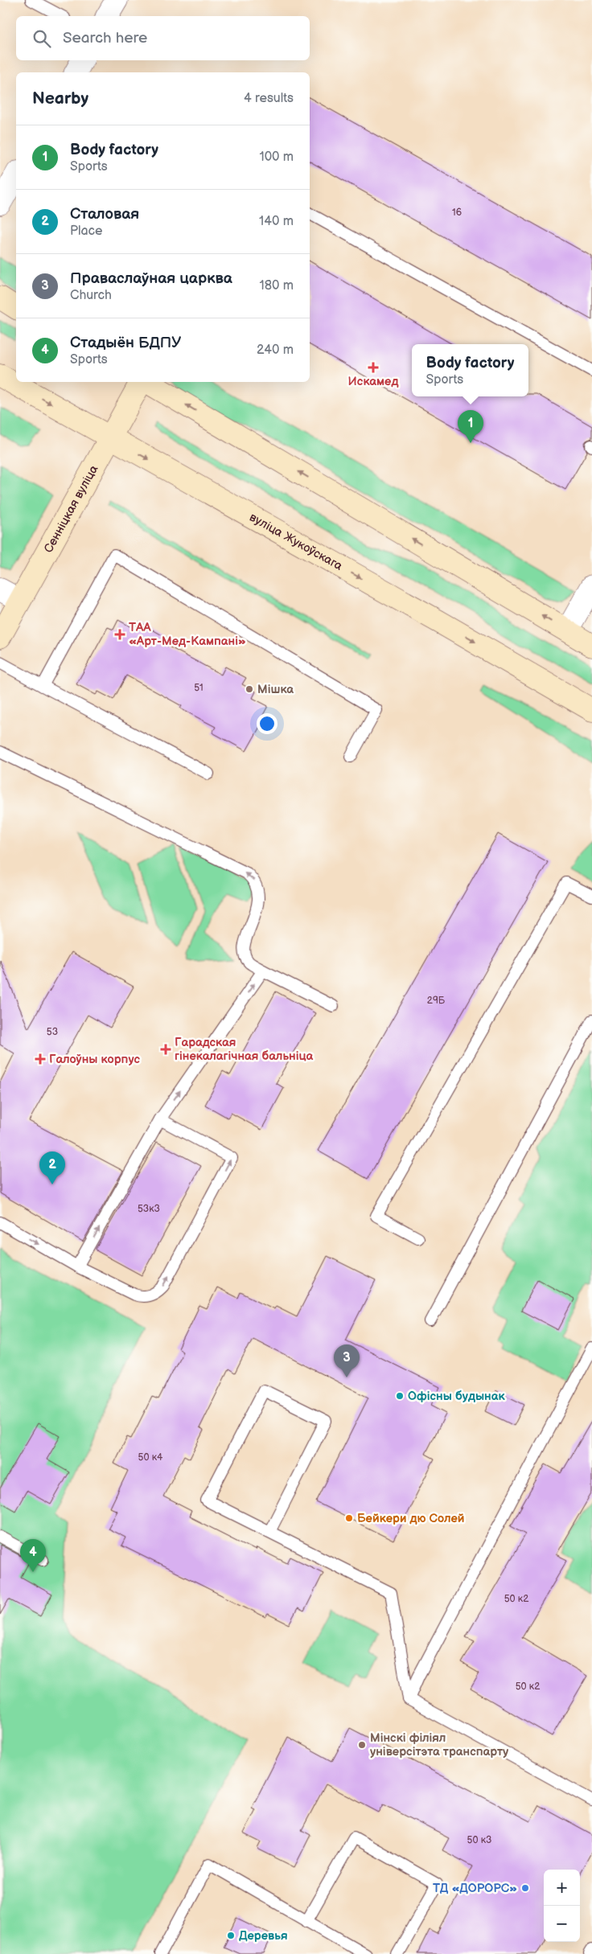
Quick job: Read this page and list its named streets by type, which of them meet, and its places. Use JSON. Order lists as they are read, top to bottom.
{
  "streets": {
    "main road": ["Сенніцкая вуліца", "вуліца Жукоўскага"]
  },
  "crossings": [
    ["Сенніцкая вуліца", "вуліца Жукоўскага"]
  ],
  "places": {
    "health": [
      "Искамед",
      "ТАА «Арт-Мед-Кампані»",
      "Гарадская гінекалагічная бальніца",
      "Галоўны корпус"
    ],
    "other": [
      "Мішка",
      "Офісны будынак",
      "Бейкери дю Солей",
      "Мінскі філіял універсітэта транспарту",
      "ТД «ДОРОРС»",
      "Деревья"
    ]
  },
  "house_numbers": [
    "16",
    "51",
    "29Б",
    "53",
    "53к3",
    "50 к4",
    "50 к2",
    "50 к2",
    "50 к3"
  ],
  "page": {
    "search": "Search here",
    "heading": ["Nearby", "4 results"],
    "list": [
      {
        "mark": "1",
        "name": "Body factory",
        "note": "Sports",
        "value": "100 m"
      },
      {
        "mark": "2",
        "name": "Сталовая",
        "note": "Place",
        "value": "140 m"
      },
      {
        "mark": "3",
        "name": "Праваслаўная царква",
        "note": "Church",
        "value": "180 m"
      },
      {
        "mark": "4",
        "name": "Стадыён БДПУ",
        "note": "Sports",
        "value": "240 m"
      }
    ],
    "popup": ["Body factory", "Sports"],
    "pins": [
      "1",
      "2",
      "3",
      "4"
    ],
    "map_buttons": ["+", "−"]
  }
}
